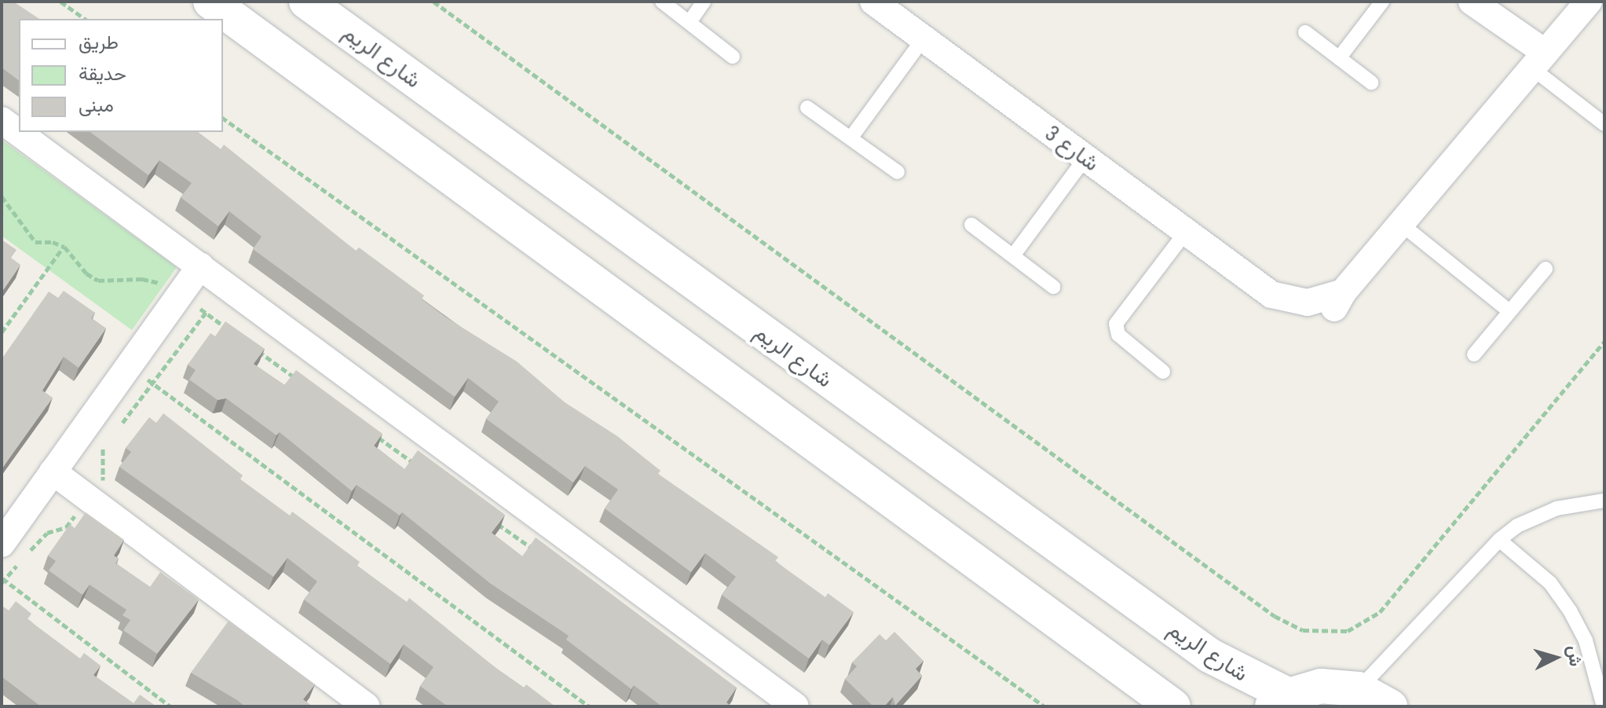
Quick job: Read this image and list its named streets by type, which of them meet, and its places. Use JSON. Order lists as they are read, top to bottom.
{
  "streets": {
    "street": ["شارع الريم", "شارع 3"]
  },
  "legend": ["طريق", "حديقة", "مبنى"],
  "north": "right"
}
